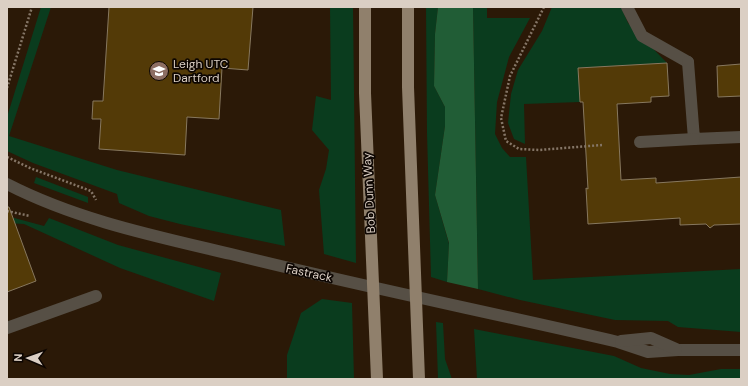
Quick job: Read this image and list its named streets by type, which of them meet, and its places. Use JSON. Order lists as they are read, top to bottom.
{
  "streets": {
    "main road": ["Bob Dunn Way"],
    "street": ["Fastrack"]
  },
  "places": {
    "school or university": ["Leigh UTC Dartford"]
  },
  "north": "left"
}
